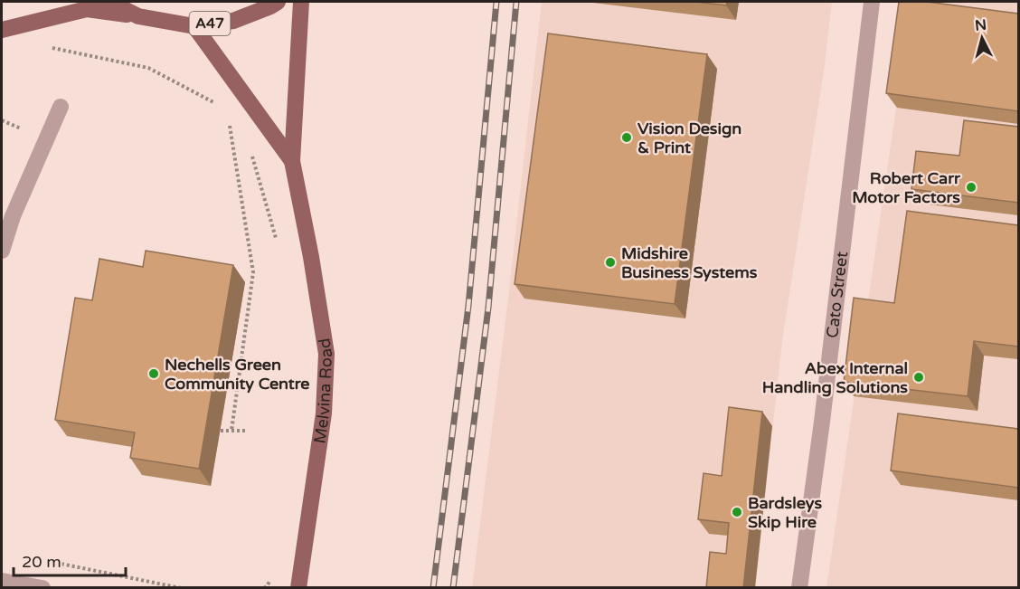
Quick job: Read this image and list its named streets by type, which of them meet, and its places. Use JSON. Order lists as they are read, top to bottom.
{
  "streets": {
    "main road": ["A47", "Melvina Road"],
    "street": ["Cato Street"]
  },
  "crossings": [
    ["A47", "Melvina Road"]
  ],
  "places": [
    "Vision Design & Print",
    "Robert Carr Motor Factors",
    "Midshire Business Systems",
    "Nechells Green Community Centre",
    "Abex Internal Handling Solutions",
    "Bardsleys Skip Hire"
  ],
  "scale_bar": "20 m",
  "north": "top"
}
